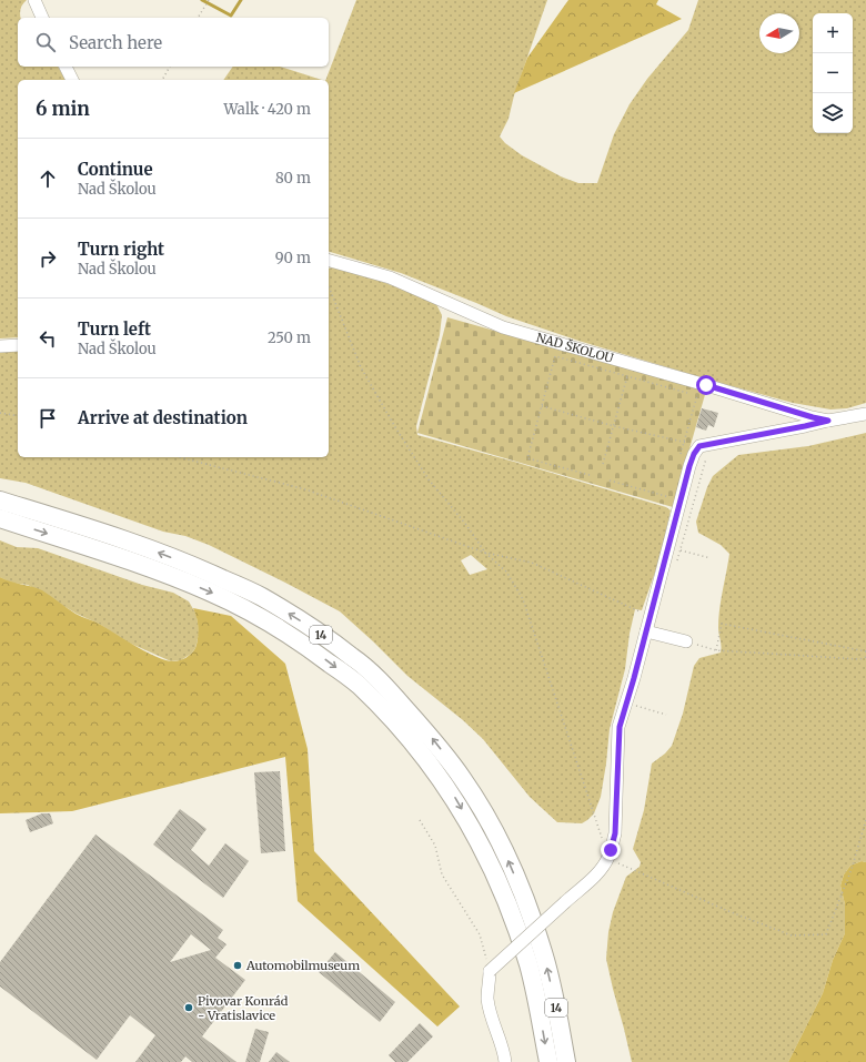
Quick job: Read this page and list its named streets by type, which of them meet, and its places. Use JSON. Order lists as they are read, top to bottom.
{
  "streets": {
    "highway": ["14"],
    "street": ["NAD ŠKOLOU"]
  },
  "places": ["Automobilmuseum", "Pivovar Konrád - Vratislavice"],
  "north": "left",
  "page": {
    "map_buttons": ["+", "−"],
    "search": "Search here",
    "heading": ["6 min", "Walk · 420 m"],
    "list": [
      ["Continue", "Nad Školou", "80 m"],
      ["Turn right", "Nad Školou", "90 m"],
      ["Turn left", "Nad Školou", "250 m"],
      "Arrive at destination"
    ]
  }
}
